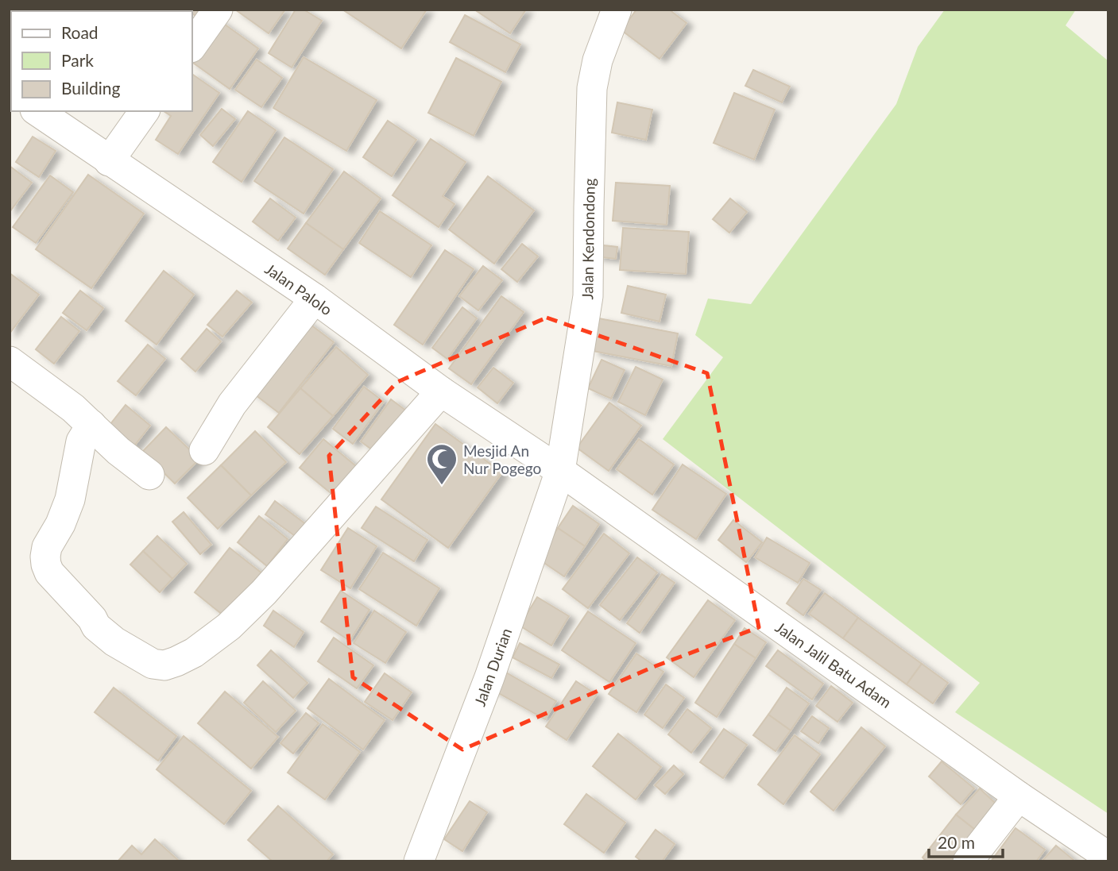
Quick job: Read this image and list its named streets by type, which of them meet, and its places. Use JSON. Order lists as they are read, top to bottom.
{
  "streets": {
    "street": [
      "Jalan Kendondong",
      "Jalan Palolo",
      "Jalan Jalil Batu Adam",
      "Jalan Durian"
    ]
  },
  "crossings": [
    ["Jalan Kendondong", "Jalan Palolo"],
    ["Jalan Kendondong", "Jalan Jalil Batu Adam"],
    ["Jalan Kendondong", "Jalan Durian"],
    ["Jalan Palolo", "Jalan Jalil Batu Adam"],
    ["Jalan Palolo", "Jalan Durian"],
    ["Jalan Jalil Batu Adam", "Jalan Durian"]
  ],
  "places": {
    "mosque": ["Mesjid An Nur Pogego"]
  },
  "legend": ["Road", "Park", "Building"],
  "scale_bar": "20 m"
}
